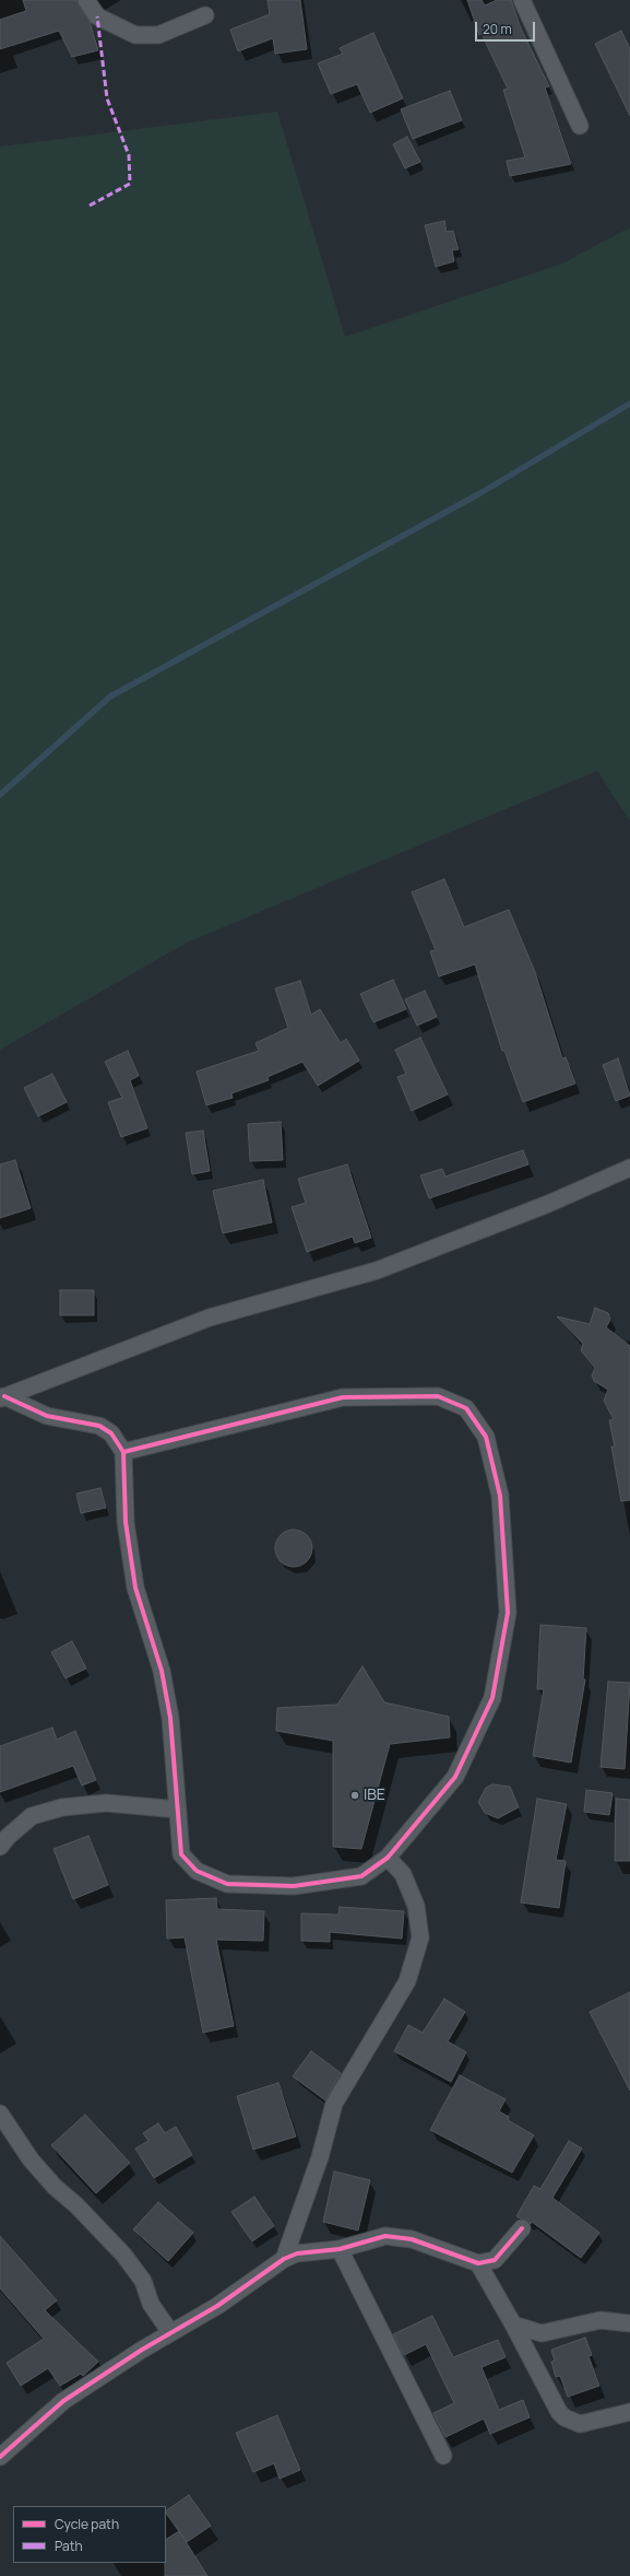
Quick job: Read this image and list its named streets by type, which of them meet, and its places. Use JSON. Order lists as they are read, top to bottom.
{
  "places": ["IBE"],
  "legend": ["Cycle path", "Path"],
  "scale_bar": "20 m"
}
